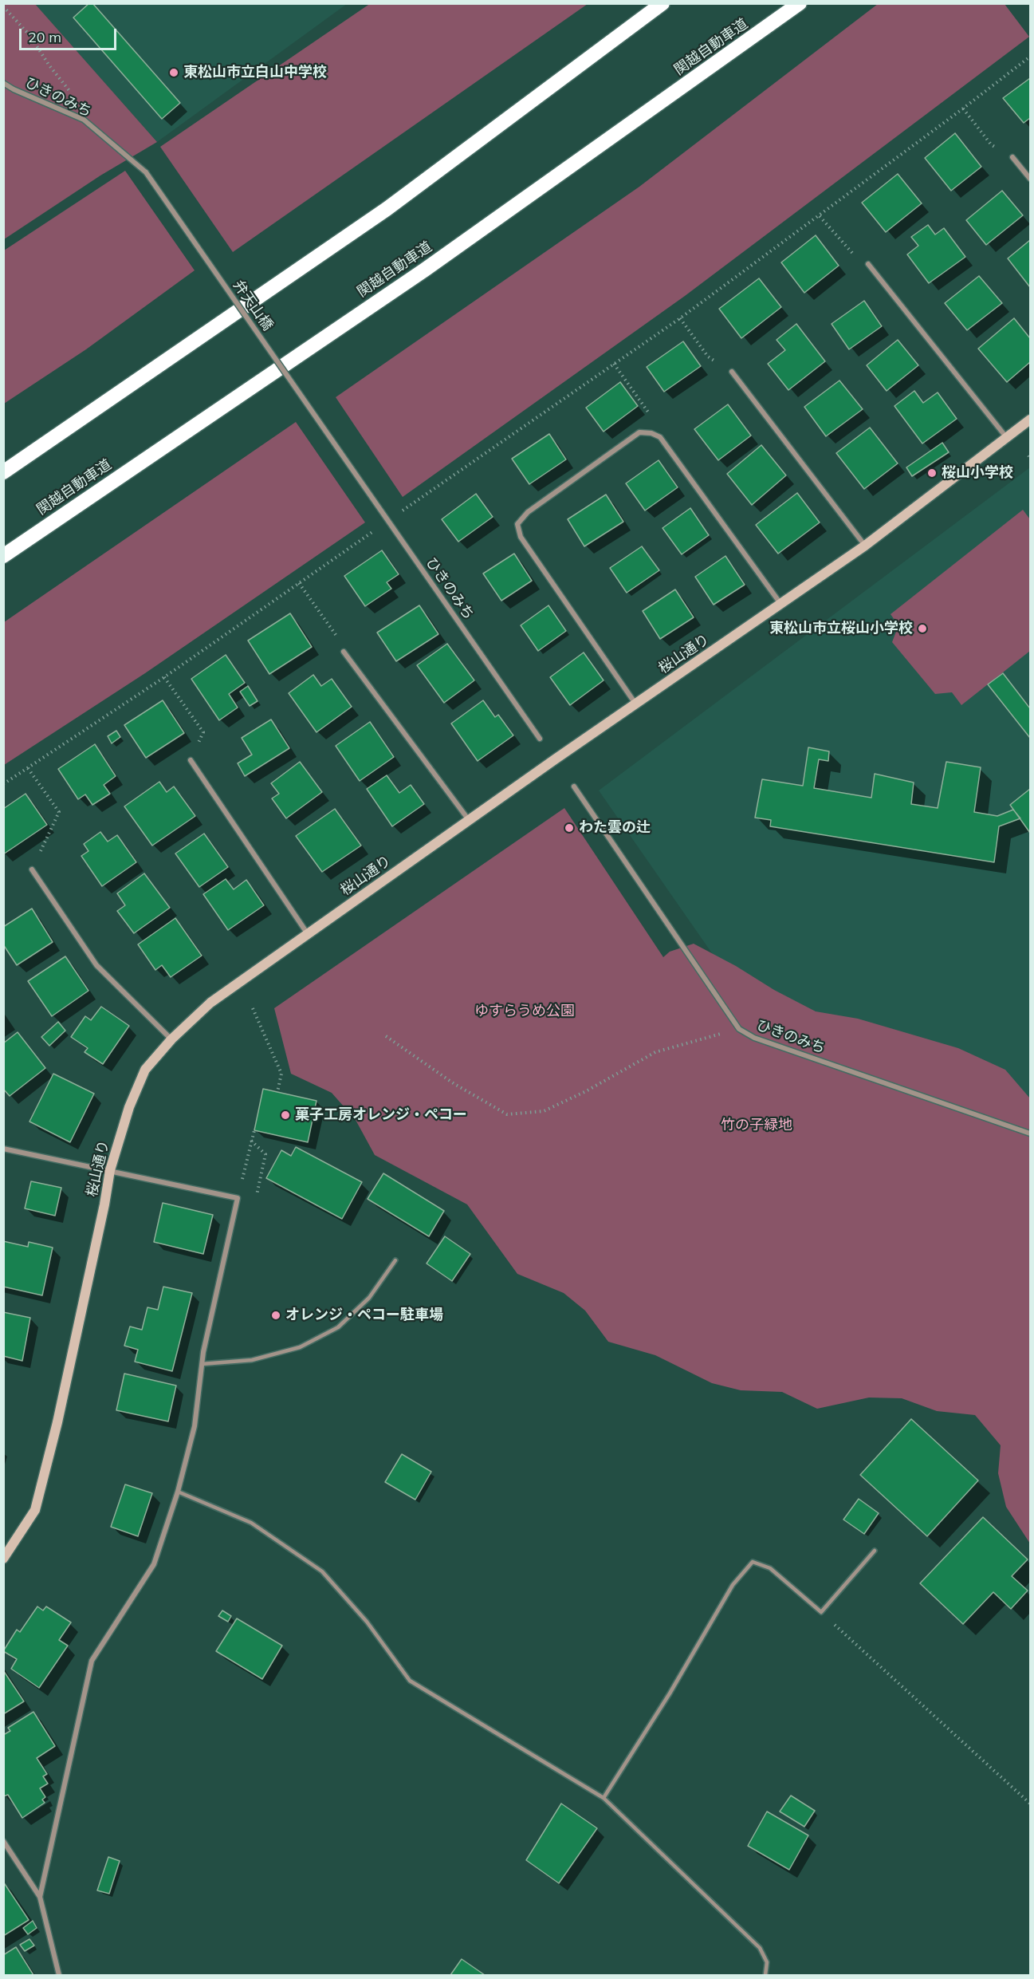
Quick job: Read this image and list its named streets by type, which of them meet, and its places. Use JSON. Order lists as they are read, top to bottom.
{
  "streets": {
    "highway": ["関越自動車道"],
    "street": ["ひきのみち", "弁天山橋", "桜山通り"]
  },
  "crossings": [
    ["ひきのみち", "弁天山橋"]
  ],
  "parks": ["ゆすらうめ公園", "竹の子緑地"],
  "places": [
    "東松山市立白山中学校",
    "桜山小学校",
    "東松山市立桜山小学校",
    "わた雲の辻",
    "菓子工房オレンジ・ペコー",
    "オレンジ・ペコー駐車場"
  ],
  "scale_bar": "20 m"
}
